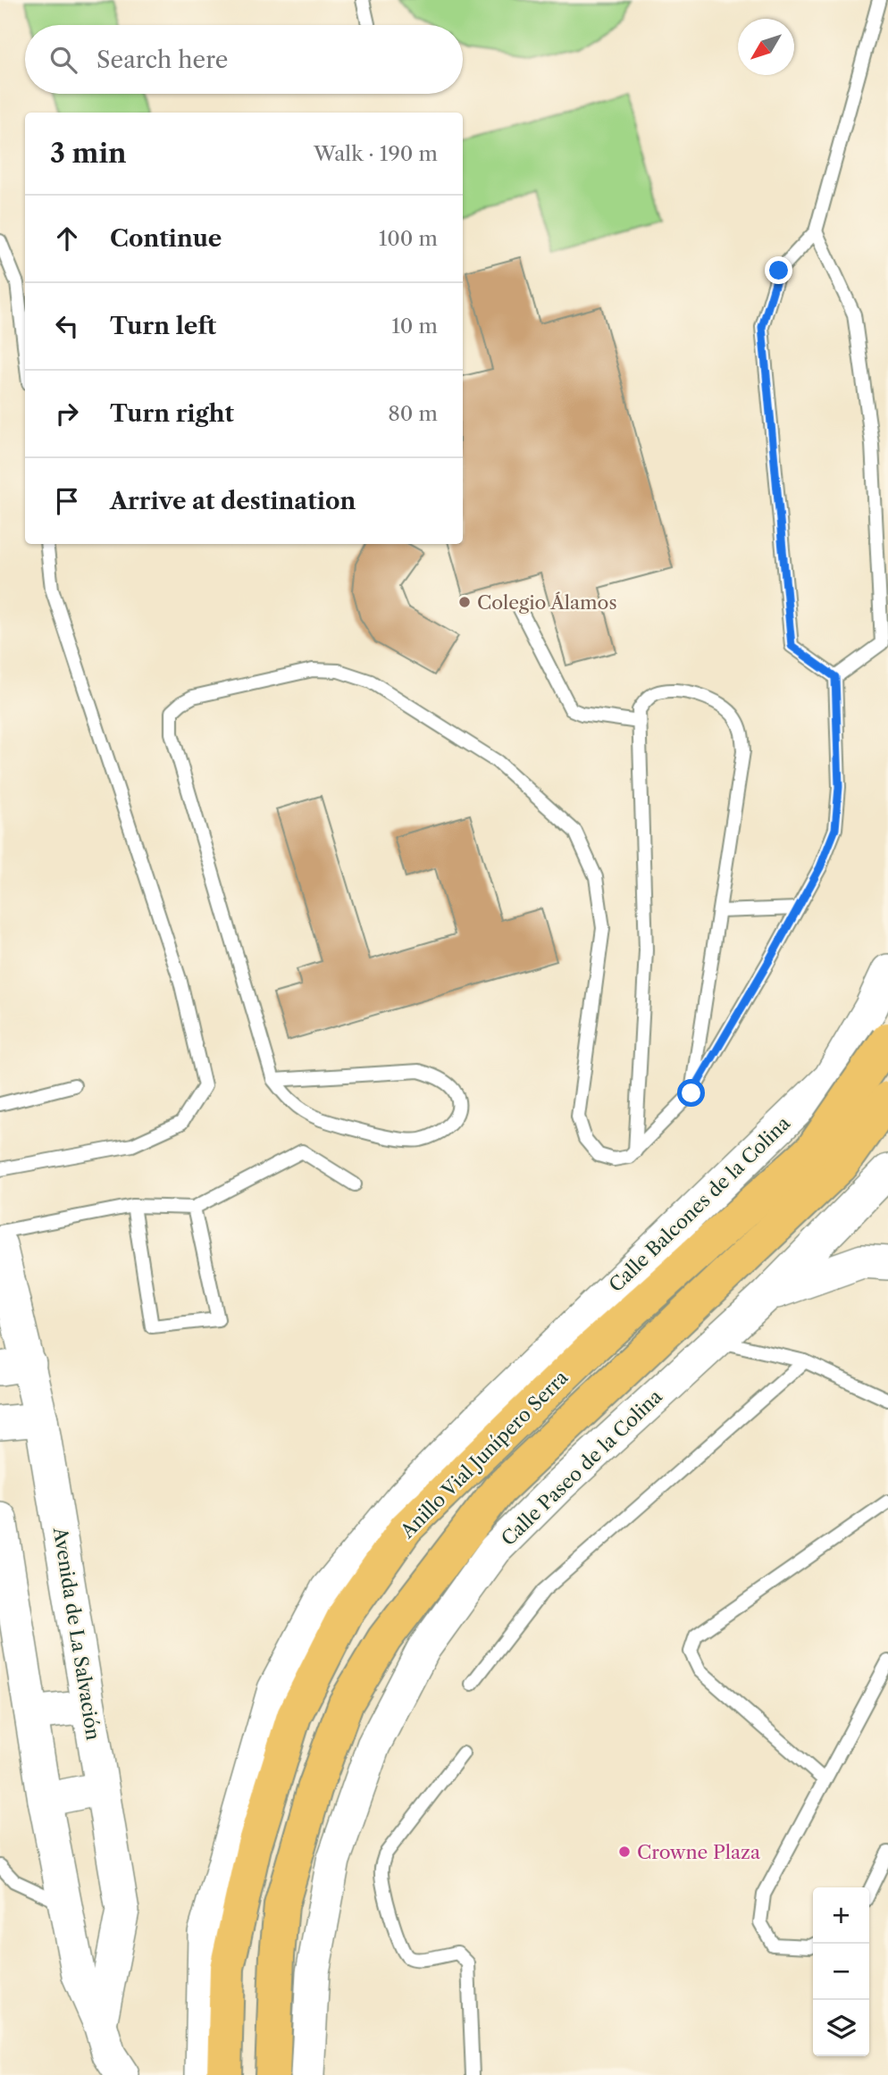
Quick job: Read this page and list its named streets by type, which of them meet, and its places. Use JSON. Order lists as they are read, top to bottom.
{
  "streets": {
    "highway": ["Anillo Vial Junípero Serra"],
    "street": ["Calle Balcones de la Colina", "Calle Paseo de la Colina", "Avenida de La Salvación"]
  },
  "places": ["Colegio Álamos", "Crowne Plaza"],
  "north": "bottom left",
  "page": {
    "search": "Search here",
    "heading": ["3 min", "Walk · 190 m"],
    "list": [
      ["Continue", "100 m"],
      ["Turn left", "10 m"],
      ["Turn right", "80 m"],
      "Arrive at destination"
    ],
    "map_buttons": ["+", "−"]
  }
}
